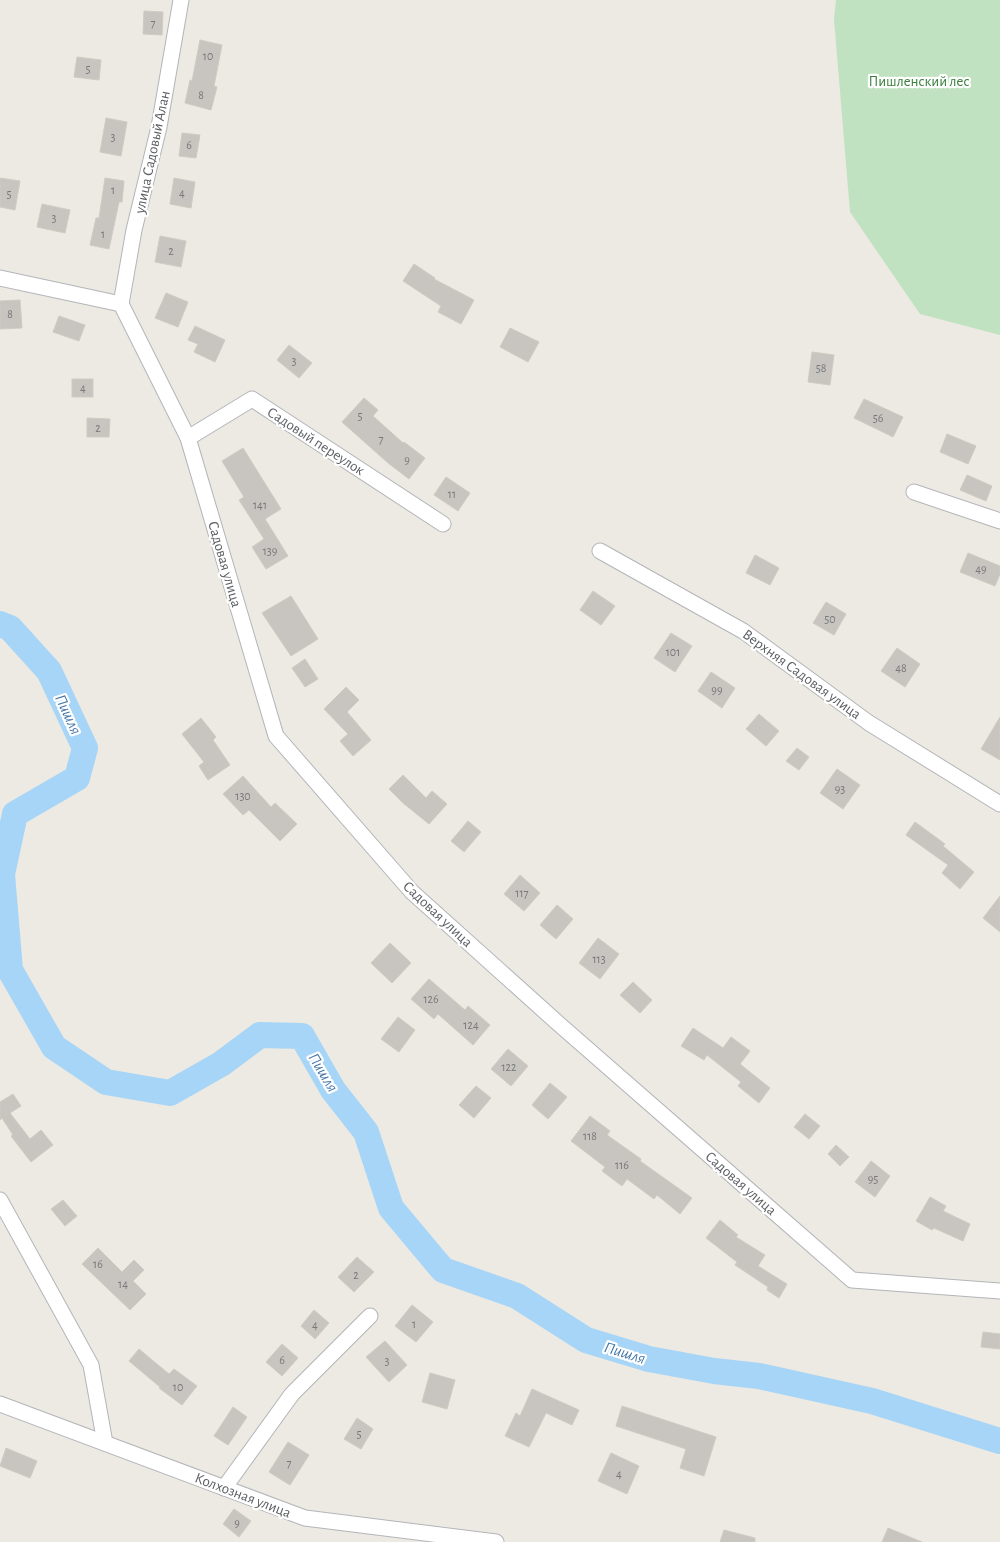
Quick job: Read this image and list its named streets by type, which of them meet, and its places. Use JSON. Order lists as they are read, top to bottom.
{
  "streets": {
    "street": [
      "улица Садовый Алан",
      "Садовый переулок",
      "Садовая улица",
      "Верхняя Садовая улица",
      "Колхозная улица"
    ]
  },
  "crossings": [
    ["улица Садовый Алан", "Садовая улица"],
    ["Садовый переулок", "Садовая улица"]
  ],
  "water": ["Пишля"],
  "parks": ["Пишленский лес"],
  "house_numbers": [
    "7",
    "10",
    "5",
    "8",
    "3",
    "6",
    "1",
    "4",
    "5",
    "3",
    "1",
    "2",
    "8",
    "3",
    "58",
    "4",
    "5",
    "56",
    "2",
    "7",
    "9",
    "11",
    "141",
    "139",
    "49",
    "50",
    "101",
    "48",
    "99",
    "93",
    "130",
    "117",
    "113",
    "126",
    "124",
    "122",
    "118",
    "116",
    "95",
    "16",
    "2",
    "14",
    "1",
    "4",
    "6",
    "3",
    "10",
    "5",
    "7",
    "4",
    "9"
  ]
}
